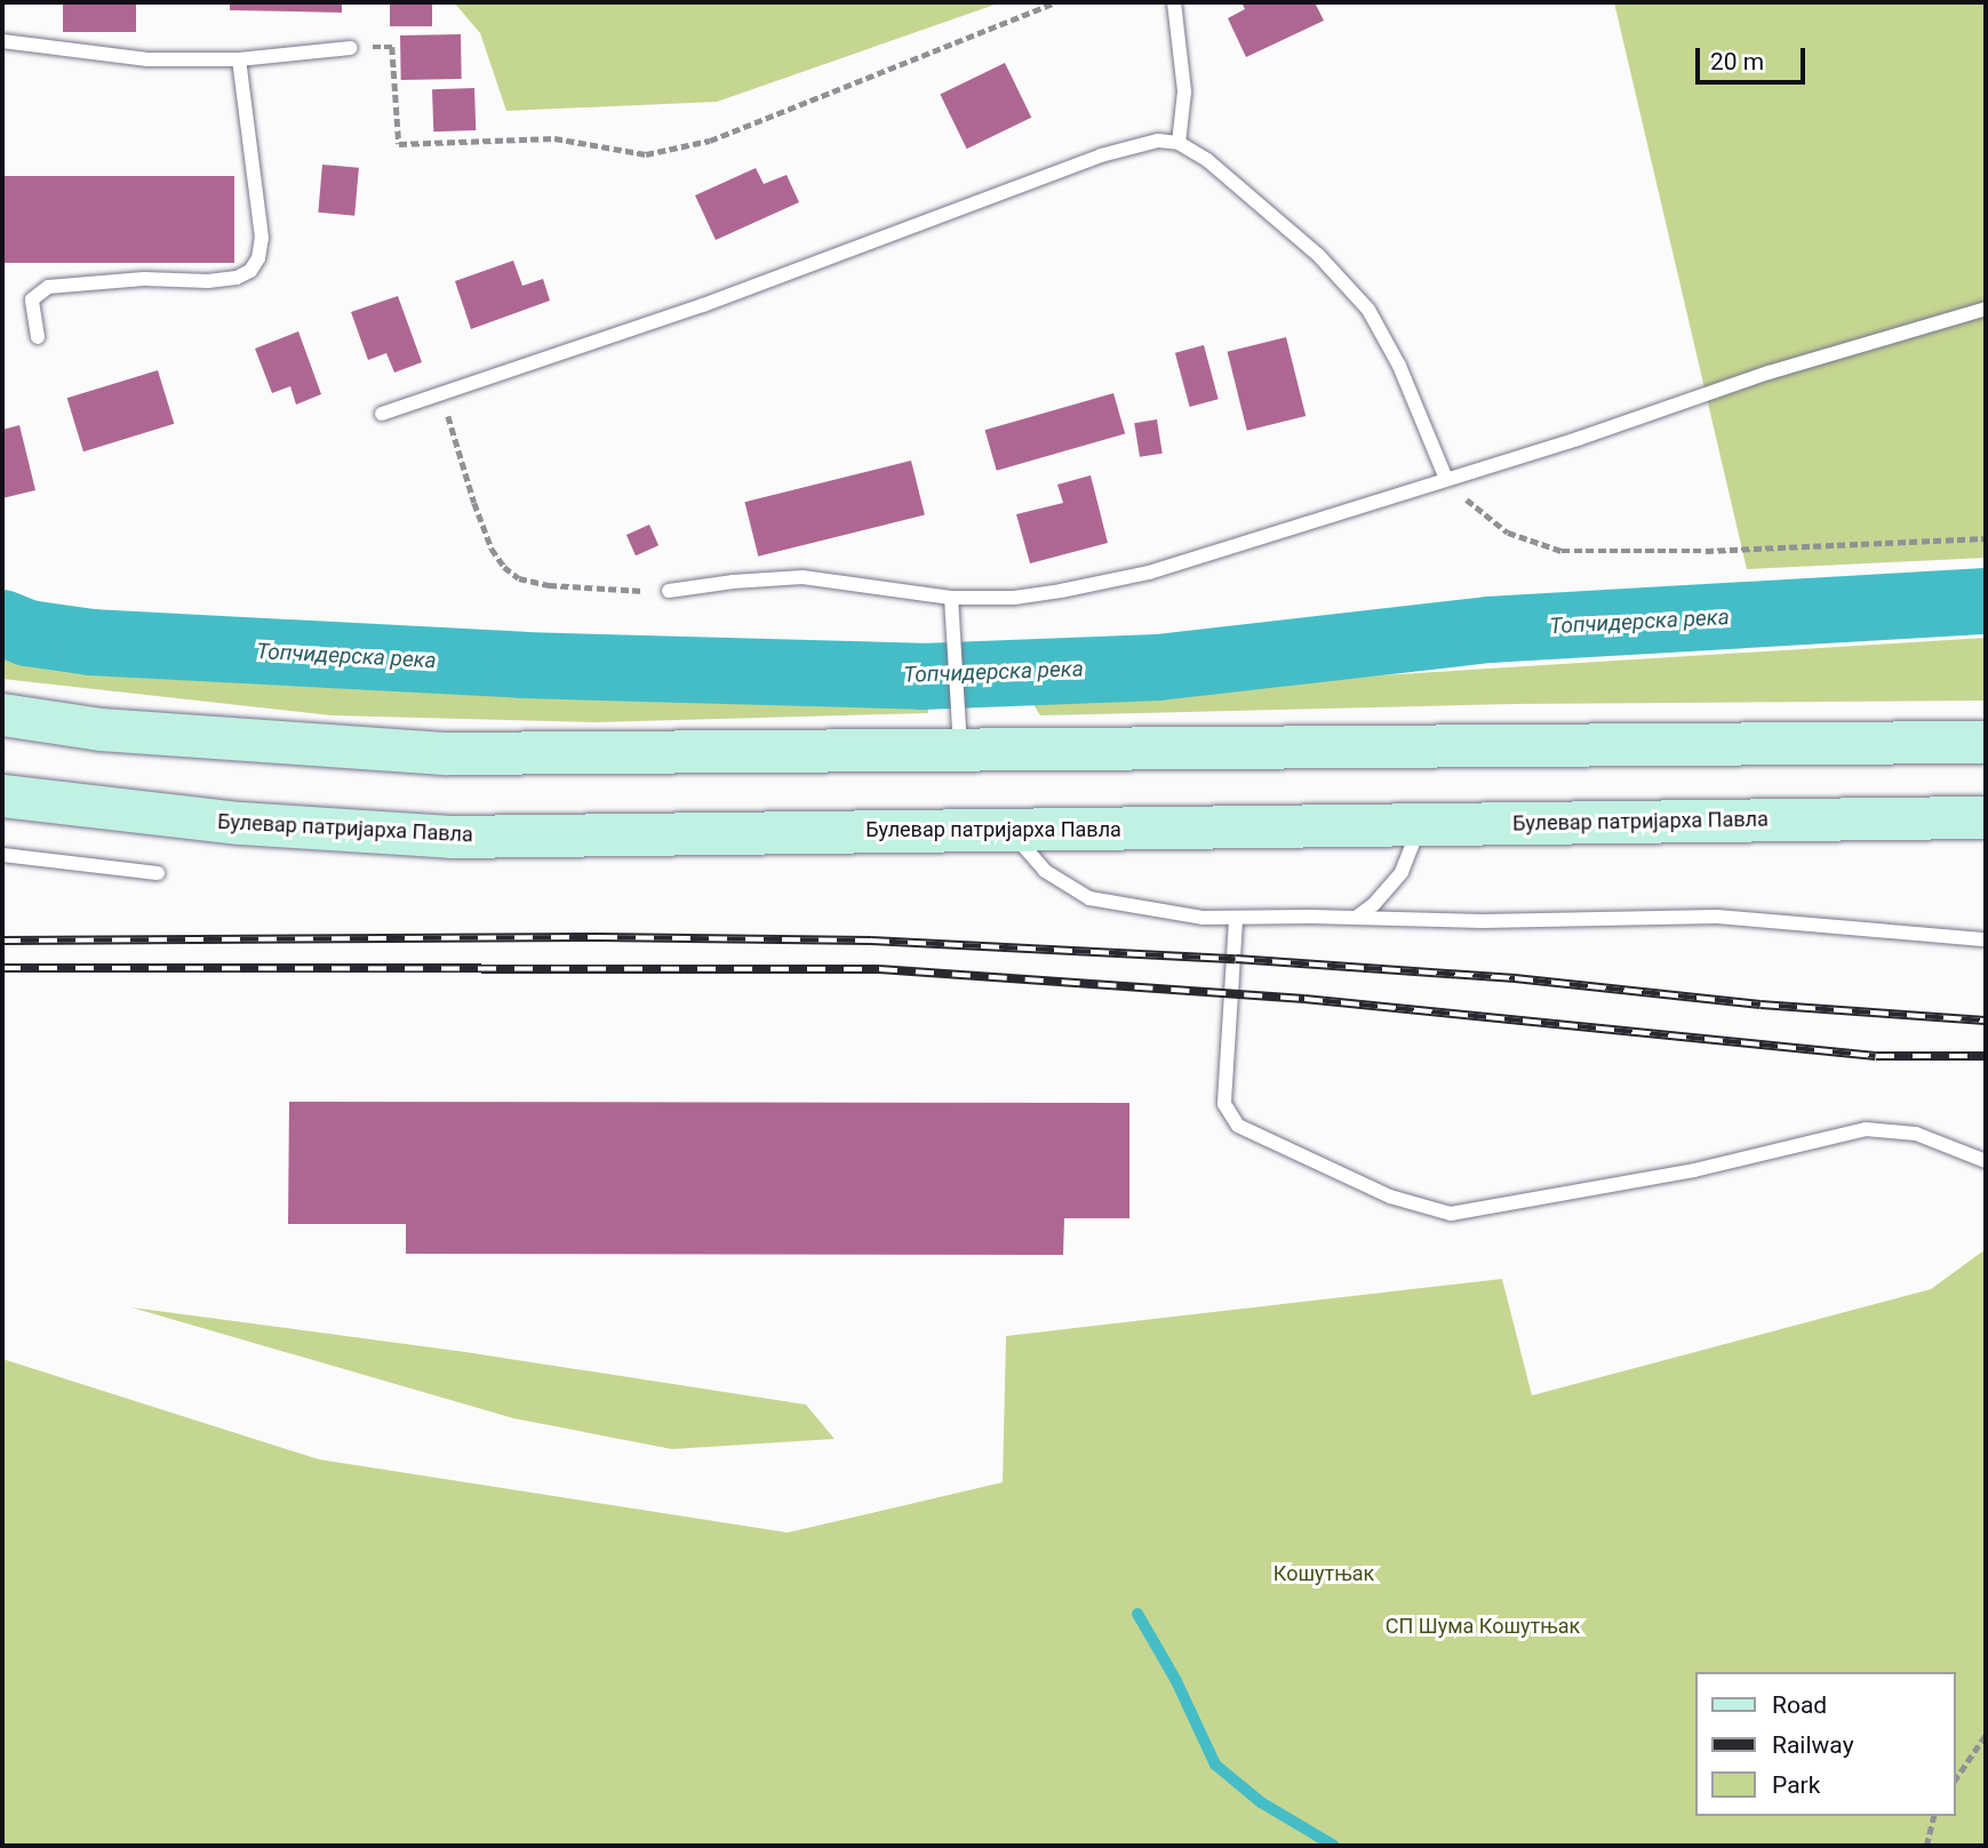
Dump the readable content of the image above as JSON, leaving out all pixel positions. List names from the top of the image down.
{
  "streets": {
    "main road": ["Булевар патријарха Павла"]
  },
  "water": ["Топчидерска река"],
  "parks": ["Кошутњак", "СП Шума Кошутњак"],
  "legend": ["Road", "Railway", "Park"],
  "scale_bar": "20 m"
}
